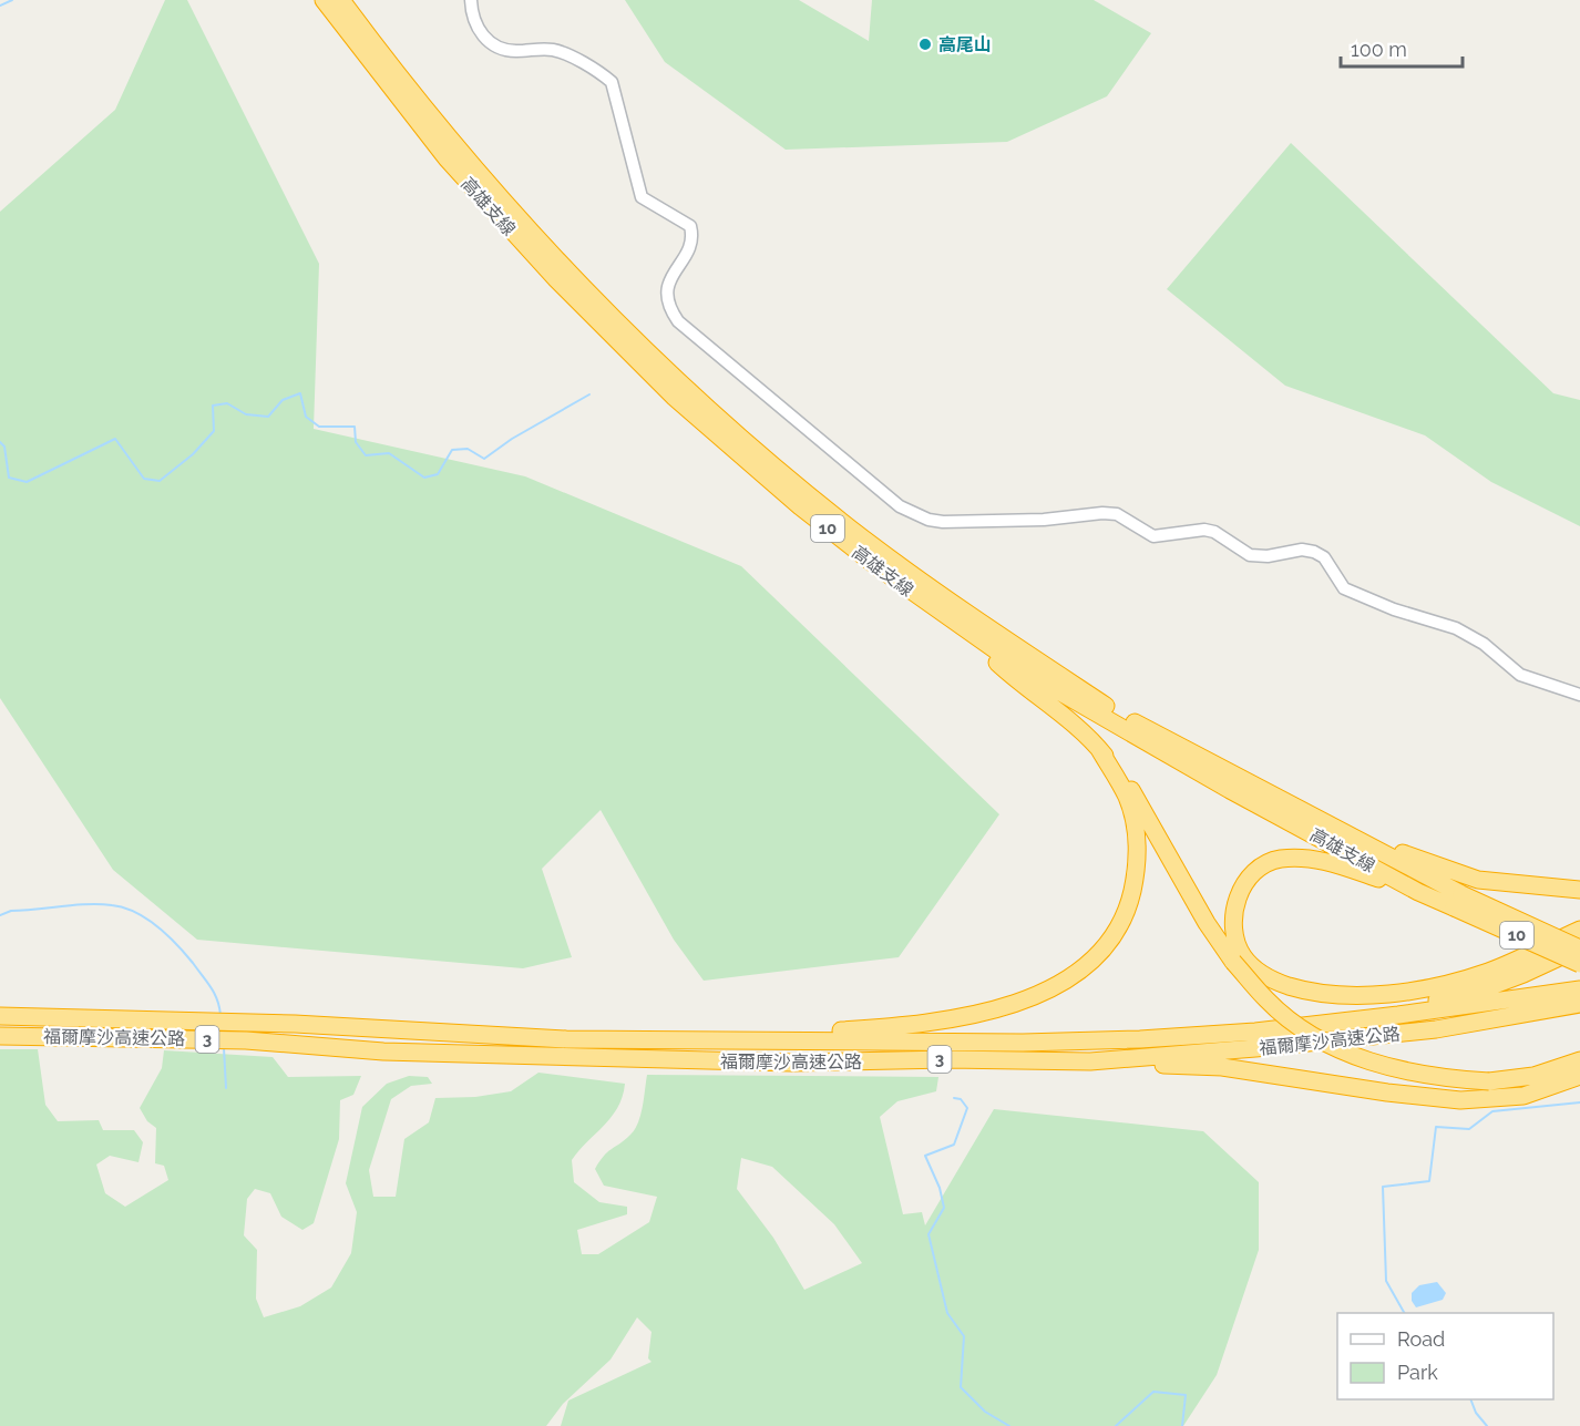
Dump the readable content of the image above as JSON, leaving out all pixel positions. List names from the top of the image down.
{
  "streets": {
    "highway": [
      "高雄支線",
      "10",
      "福爾摩沙高速公路",
      "3"
    ]
  },
  "places": ["高尾山"],
  "legend": ["Road", "Park"],
  "scale_bar": "100 m"
}
